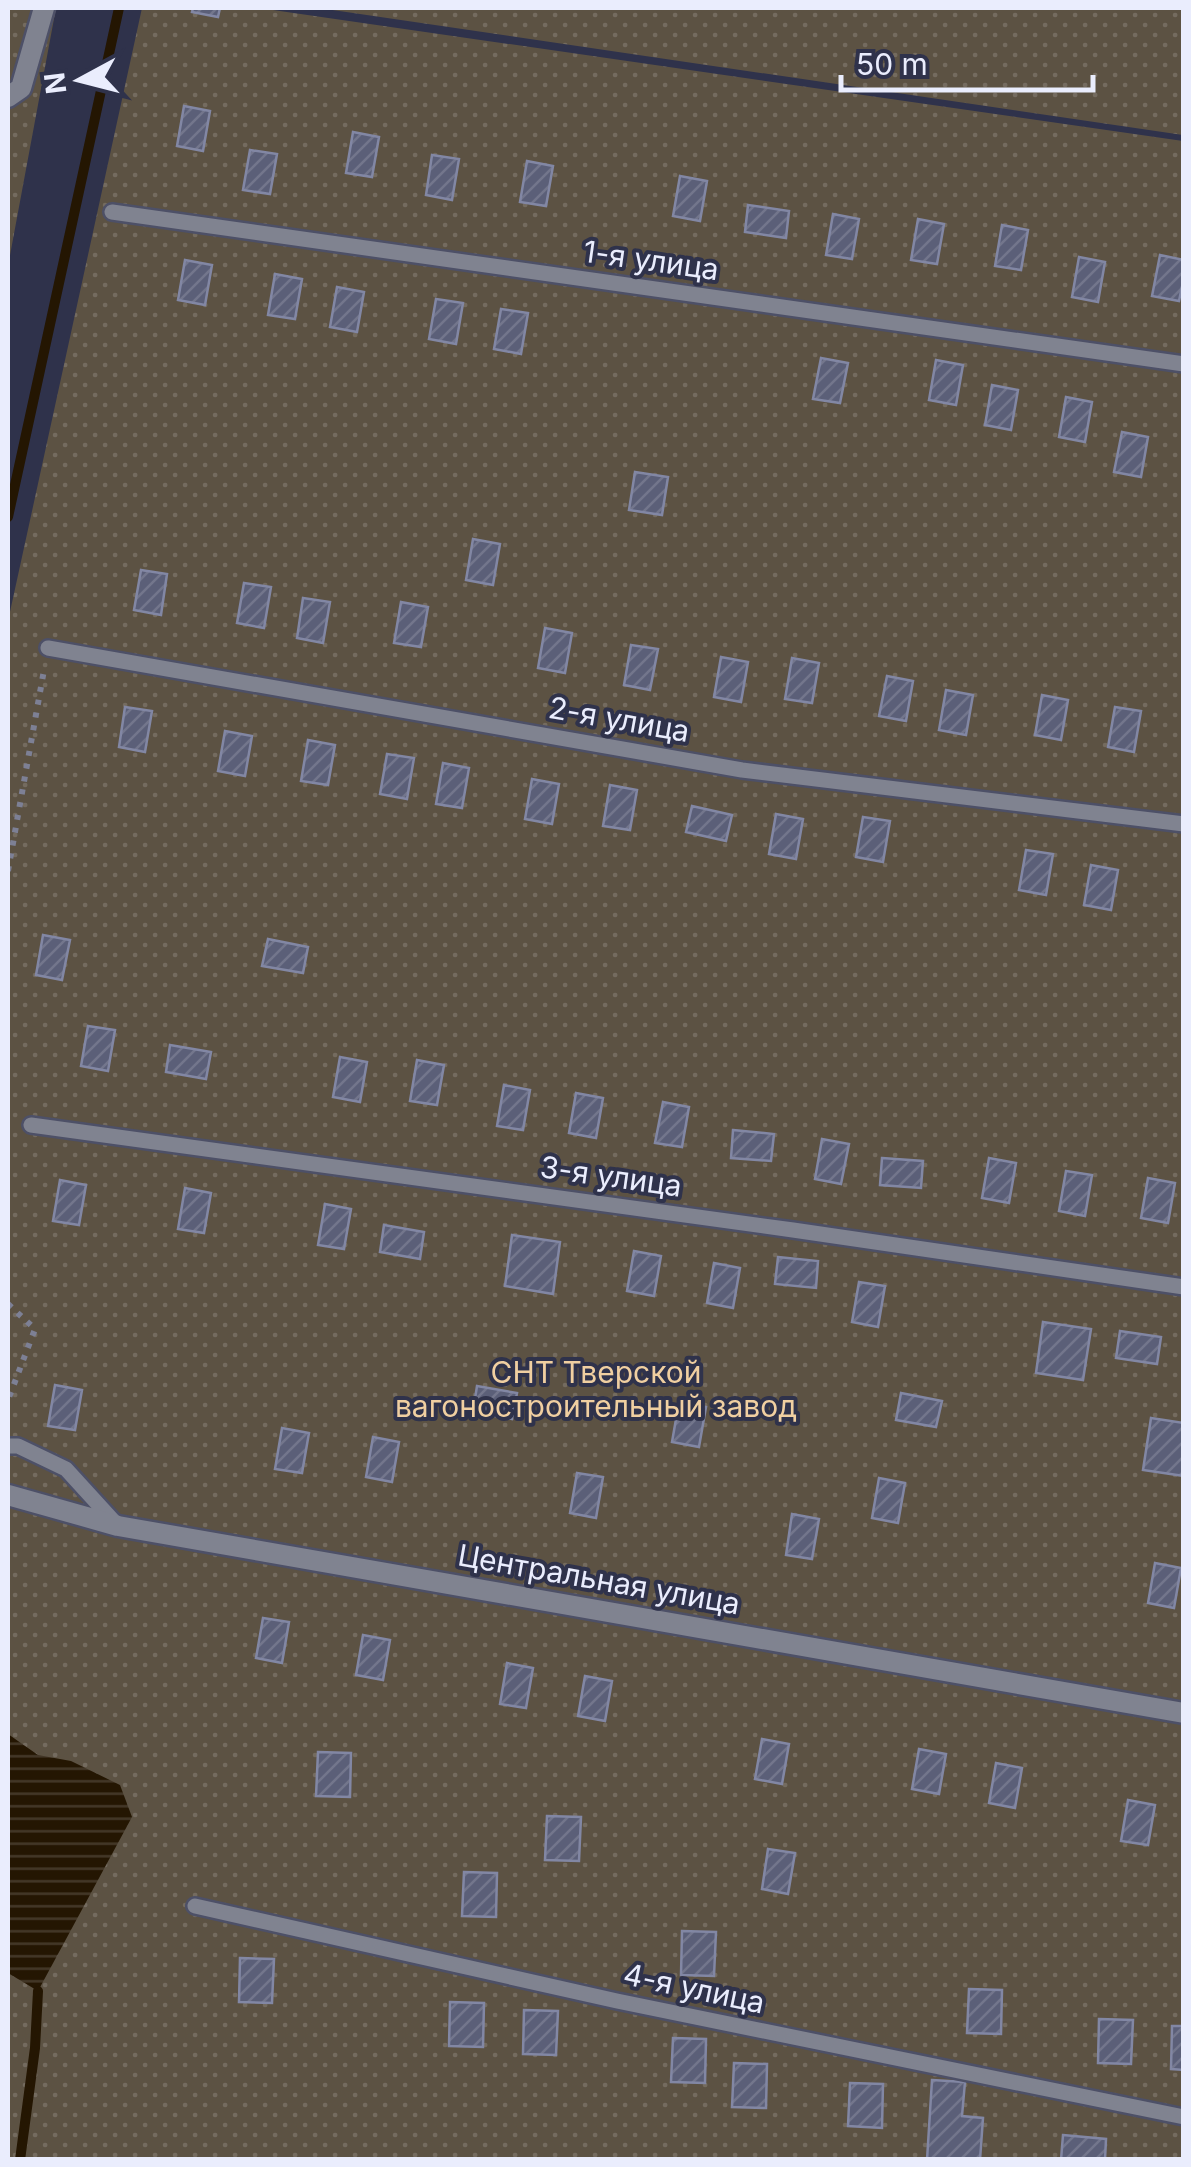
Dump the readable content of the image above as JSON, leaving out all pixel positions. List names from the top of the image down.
{
  "streets": {
    "street": ["Центральная улица"],
    "lane": [
      "1-я улица",
      "2-я улица",
      "3-я улица",
      "4-я улица"
    ]
  },
  "parks": ["СНТ Тверской вагоностроительный завод"],
  "scale_bar": "50 m",
  "north": "left"
}
